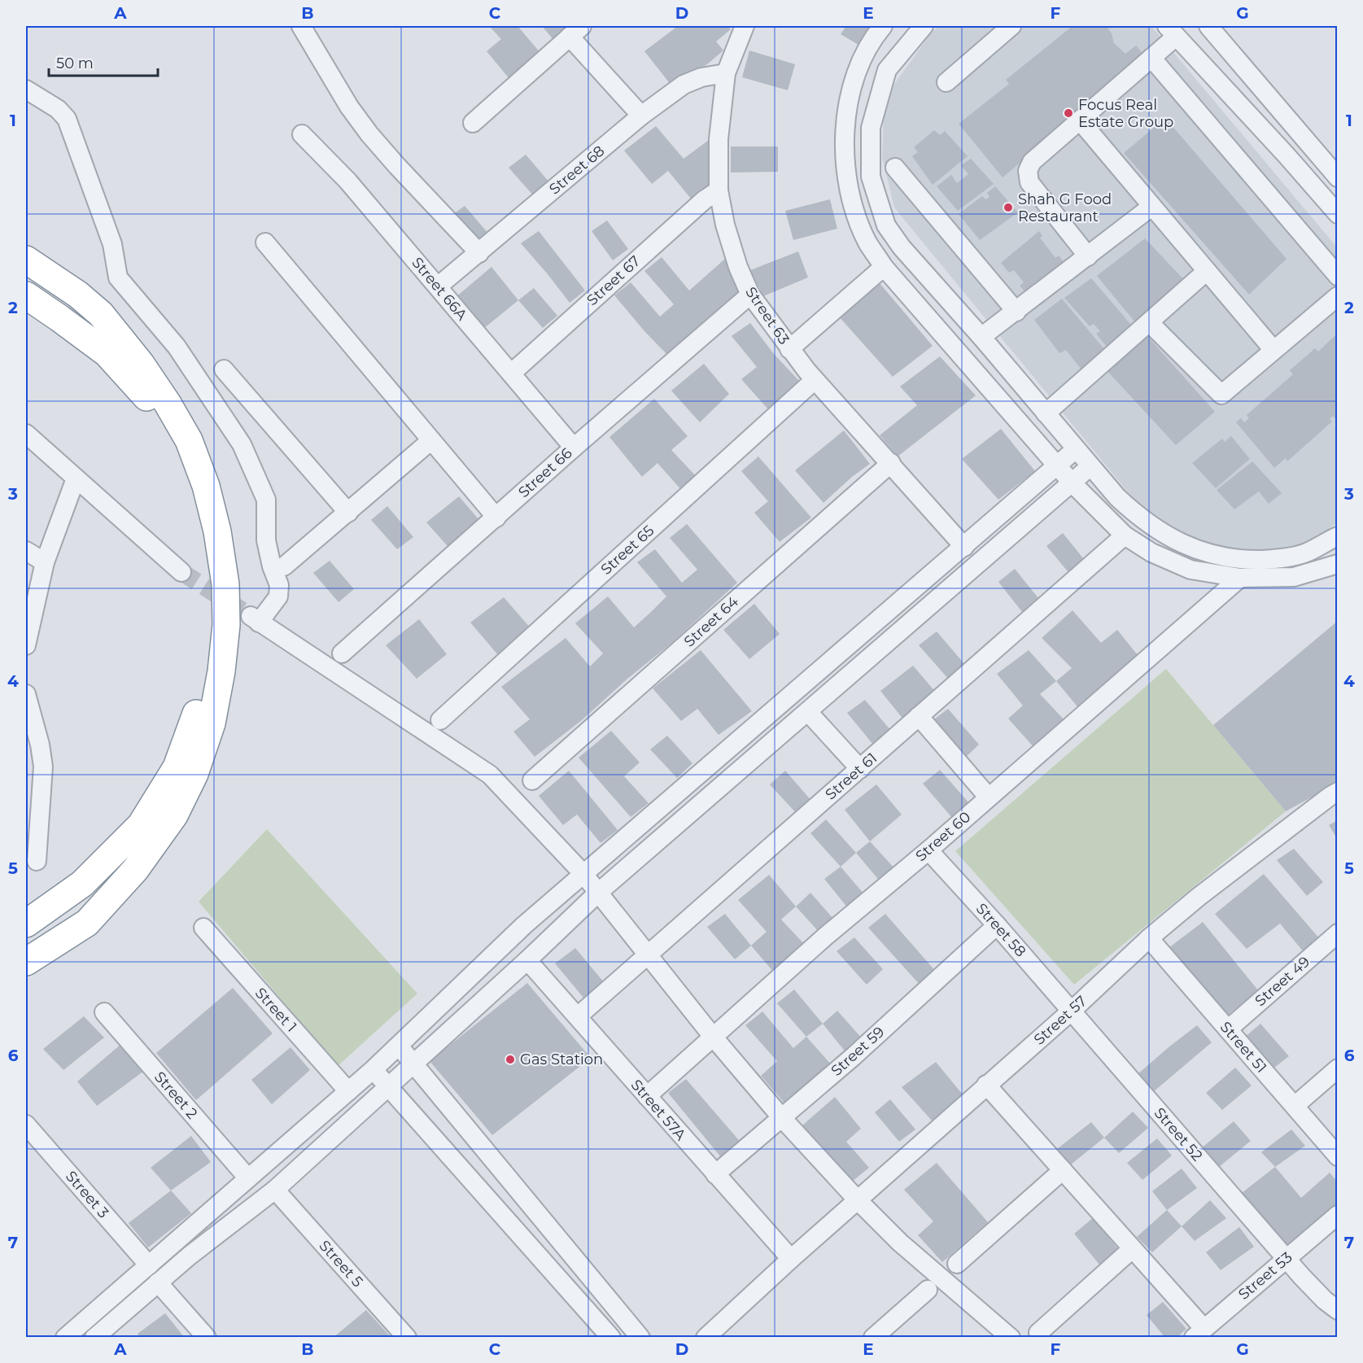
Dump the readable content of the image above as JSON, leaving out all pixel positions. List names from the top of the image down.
{
  "streets": {
    "street": [
      "Street 68",
      "Street 67",
      "Street 66A",
      "Street 63",
      "Street 66",
      "Street 65",
      "Street 64",
      "Street 61",
      "Street 60",
      "Street 58",
      "Street 49",
      "Street 1",
      "Street 57",
      "Street 51",
      "Street 59",
      "Street 2",
      "Street 57A",
      "Street 52",
      "Street 3",
      "Street 5",
      "Street 53"
    ]
  },
  "crossings": [
    ["Street 68", "Street 66A"],
    ["Street 68", "Street 63"],
    ["Street 67", "Street 66A"],
    ["Street 67", "Street 63"],
    ["Street 66A", "Street 66"],
    ["Street 63", "Street 66"],
    ["Street 63", "Street 65"],
    ["Street 63", "Street 64"],
    ["Street 61", "Street 57A"],
    ["Street 60", "Street 58"],
    ["Street 60", "Street 57A"],
    ["Street 58", "Street 57"],
    ["Street 58", "Street 59"],
    ["Street 58", "Street 52"],
    ["Street 49", "Street 51"],
    ["Street 57", "Street 51"],
    ["Street 57", "Street 57A"],
    ["Street 57", "Street 52"],
    ["Street 59", "Street 57A"],
    ["Street 52", "Street 53"]
  ],
  "places": ["Focus Real Estate Group", "Shah G Food Restaurant", "Gas Station"],
  "scale_bar": "50 m",
  "grid": {
    "columns": [
      "A",
      "B",
      "C",
      "D",
      "E",
      "F",
      "G"
    ],
    "rows": [
      "1",
      "2",
      "3",
      "4",
      "5",
      "6",
      "7"
    ]
  }
}
